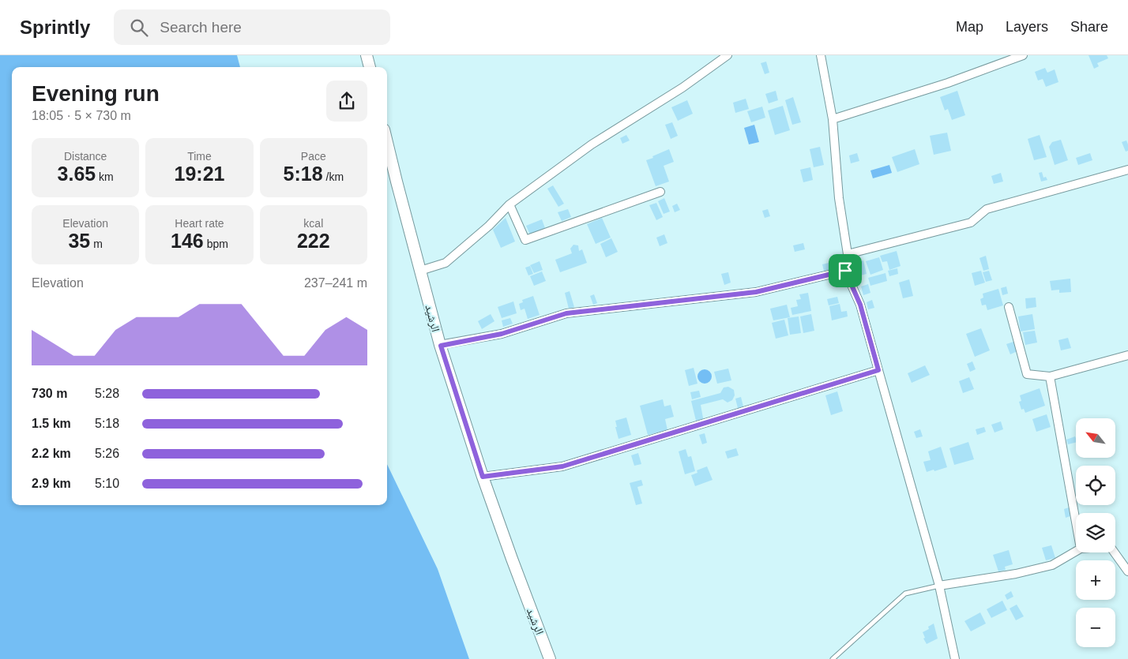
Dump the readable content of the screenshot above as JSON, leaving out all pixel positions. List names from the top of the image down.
{
  "streets": {
    "main road": ["الرشيد"]
  },
  "north": "top left",
  "page": {
    "header": "Sprintly",
    "search": "Search here",
    "nav": ["Map", "Layers", "Share"],
    "heading": ["Evening run", "18:05 · 5 × 730 m"],
    "stats": [
      ["Distance", "3.65 km"],
      ["Time", "19:21"],
      ["Pace", "5:18 /km"],
      ["Elevation", "35 m"],
      ["Heart rate", "146 bpm"],
      ["kcal", "222"]
    ],
    "chart": ["Elevation", "237–241 m"],
    "list": [
      {
        "name": "730 m",
        "note": "5:28"
      },
      {
        "name": "1.5 km",
        "note": "5:18"
      },
      {
        "name": "2.2 km",
        "note": "5:26"
      },
      {
        "name": "2.9 km",
        "note": "5:10"
      }
    ],
    "map_buttons": ["+", "−"]
  }
}
